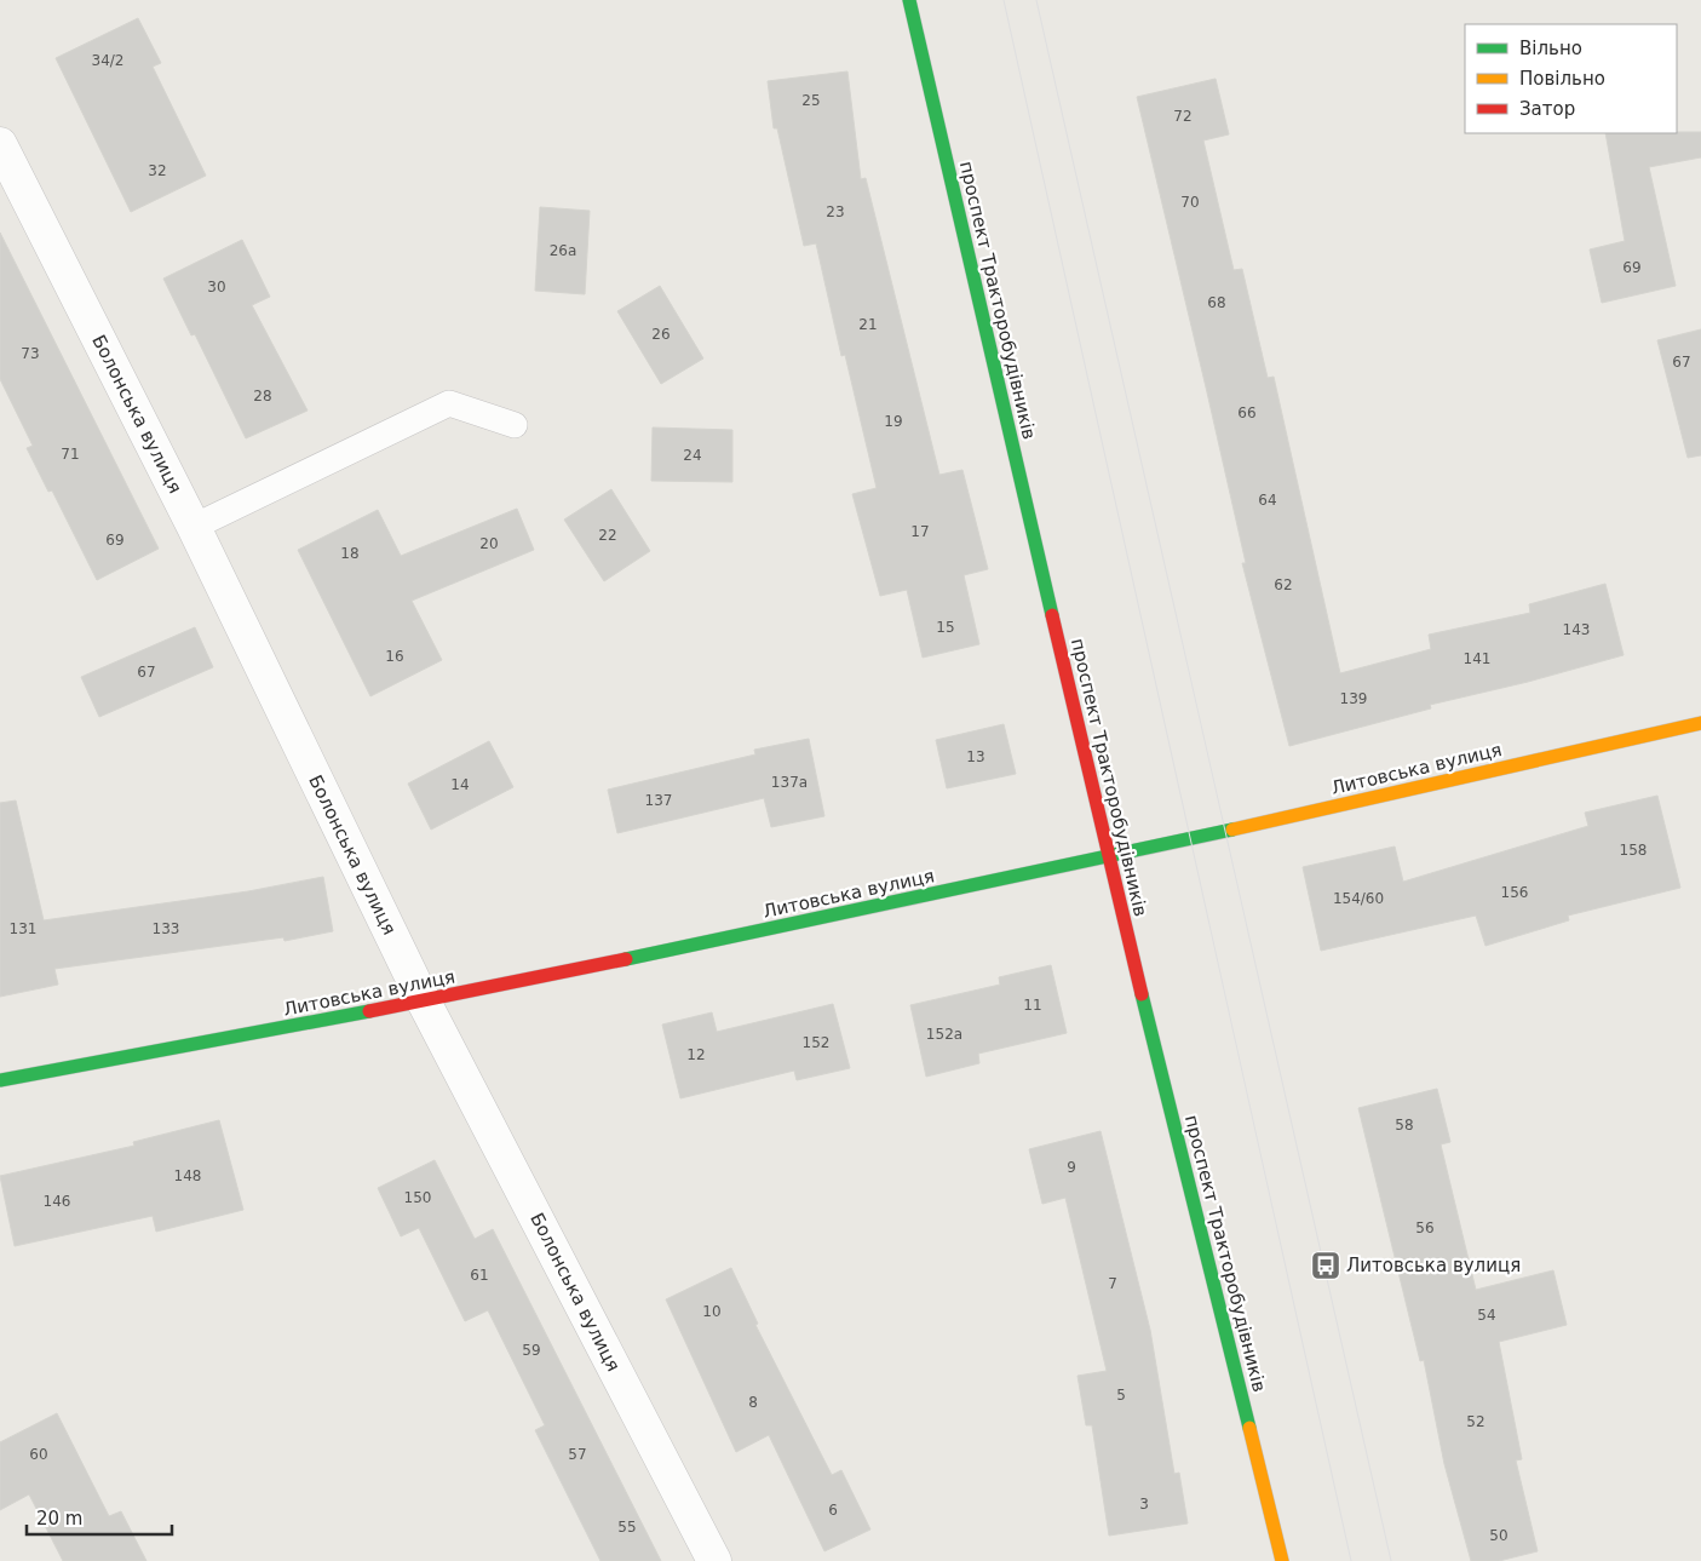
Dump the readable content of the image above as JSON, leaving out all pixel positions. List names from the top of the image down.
{
  "streets": {
    "street": ["проспект Тракторобудівників", "Болонська вулиця", "Литовська вулиця"]
  },
  "crossings": [
    ["проспект Тракторобудівників", "Литовська вулиця"],
    ["Болонська вулиця", "Литовська вулиця"]
  ],
  "places": {
    "bus stop": ["Литовська вулиця"]
  },
  "house_numbers": [
    "34/2",
    "25",
    "72",
    "32",
    "70",
    "23",
    "26а",
    "69",
    "30",
    "68",
    "21",
    "26",
    "73",
    "67",
    "28",
    "66",
    "19",
    "71",
    "24",
    "64",
    "17",
    "22",
    "69",
    "20",
    "18",
    "62",
    "15",
    "143",
    "16",
    "141",
    "67",
    "139",
    "13",
    "137а",
    "14",
    "137",
    "158",
    "156",
    "154/60",
    "131",
    "133",
    "11",
    "152а",
    "152",
    "12",
    "58",
    "9",
    "148",
    "150",
    "146",
    "56",
    "61",
    "7",
    "10",
    "54",
    "59",
    "5",
    "8",
    "52",
    "60",
    "57",
    "3",
    "6",
    "55",
    "50"
  ],
  "legend": ["Вільно", "Повільно", "Затор"],
  "scale_bar": "20 m"
}
